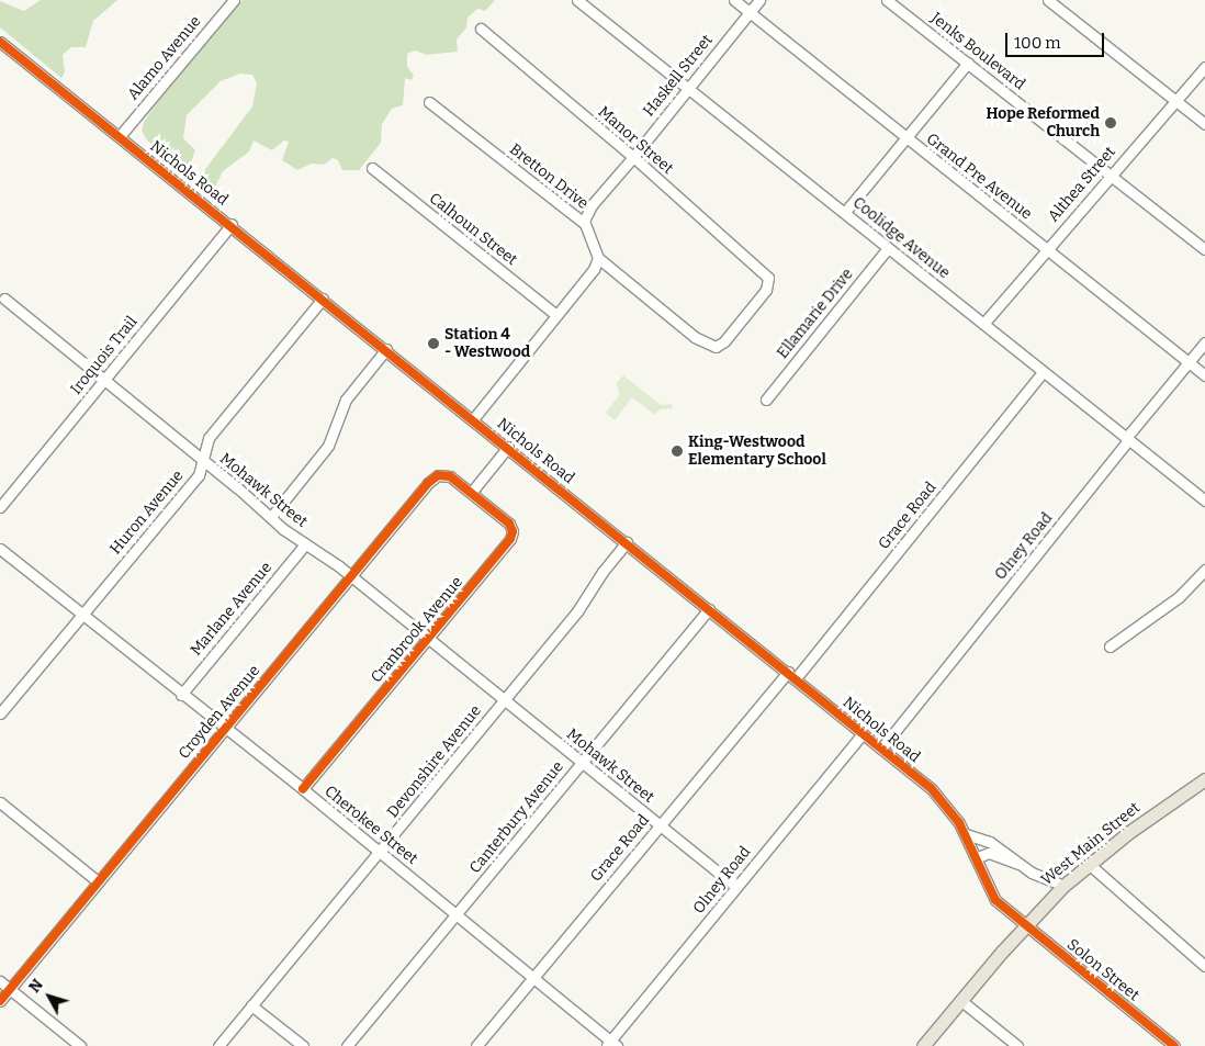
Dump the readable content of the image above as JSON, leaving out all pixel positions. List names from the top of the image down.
{
  "streets": {
    "main road": ["West Main Street"],
    "street": [
      "Jenks Boulevard",
      "Alamo Avenue",
      "Haskell Street",
      "Manor Street",
      "Nichols Road",
      "Bretton Drive",
      "Grand Pre Avenue",
      "Althea Street",
      "Calhoun Street",
      "Coolidge Avenue",
      "Ellamarie Drive",
      "Iroquois Trail",
      "Mohawk Street",
      "Huron Avenue",
      "Grace Road",
      "Olney Road",
      "Marlane Avenue",
      "Cranbrook Avenue",
      "Croyden Avenue",
      "Devonshire Avenue",
      "Canterbury Avenue",
      "Cherokee Street",
      "Solon Street"
    ]
  },
  "crossings": [
    ["Jenks Boulevard", "Althea Street"],
    ["Alamo Avenue", "Nichols Road"],
    ["Haskell Street", "Manor Street"],
    ["Haskell Street", "Bretton Drive"],
    ["Haskell Street", "Grand Pre Avenue"],
    ["Haskell Street", "Coolidge Avenue"],
    ["Manor Street", "Bretton Drive"],
    ["Nichols Road", "Iroquois Trail"],
    ["Nichols Road", "Huron Avenue"],
    ["Nichols Road", "Grace Road"],
    ["Nichols Road", "Olney Road"],
    ["Nichols Road", "Devonshire Avenue"],
    ["Nichols Road", "Canterbury Avenue"],
    ["Nichols Road", "Solon Street"],
    ["Grand Pre Avenue", "Althea Street"],
    ["Grand Pre Avenue", "Olney Road"],
    ["Althea Street", "Coolidge Avenue"],
    ["Coolidge Avenue", "Ellamarie Drive"],
    ["Coolidge Avenue", "Grace Road"],
    ["Coolidge Avenue", "Olney Road"],
    ["Iroquois Trail", "Mohawk Street"],
    ["Mohawk Street", "Huron Avenue"],
    ["Mohawk Street", "Grace Road"],
    ["Mohawk Street", "Olney Road"],
    ["Mohawk Street", "Marlane Avenue"],
    ["Mohawk Street", "Cranbrook Avenue"],
    ["Mohawk Street", "Croyden Avenue"],
    ["Mohawk Street", "Devonshire Avenue"],
    ["Mohawk Street", "Canterbury Avenue"],
    ["Huron Avenue", "Cherokee Street"],
    ["Grace Road", "Cherokee Street"],
    ["Olney Road", "Cherokee Street"],
    ["Marlane Avenue", "Cherokee Street"],
    ["Cranbrook Avenue", "Croyden Avenue"],
    ["Cranbrook Avenue", "Cherokee Street"],
    ["Croyden Avenue", "Cherokee Street"],
    ["Devonshire Avenue", "Cherokee Street"],
    ["Canterbury Avenue", "Cherokee Street"],
    ["West Main Street", "Solon Street"]
  ],
  "places": ["Hope Reformed Church", "Station 4 - Westwood", "King-Westwood Elementary School"],
  "scale_bar": "100 m",
  "north": "top left"
}
